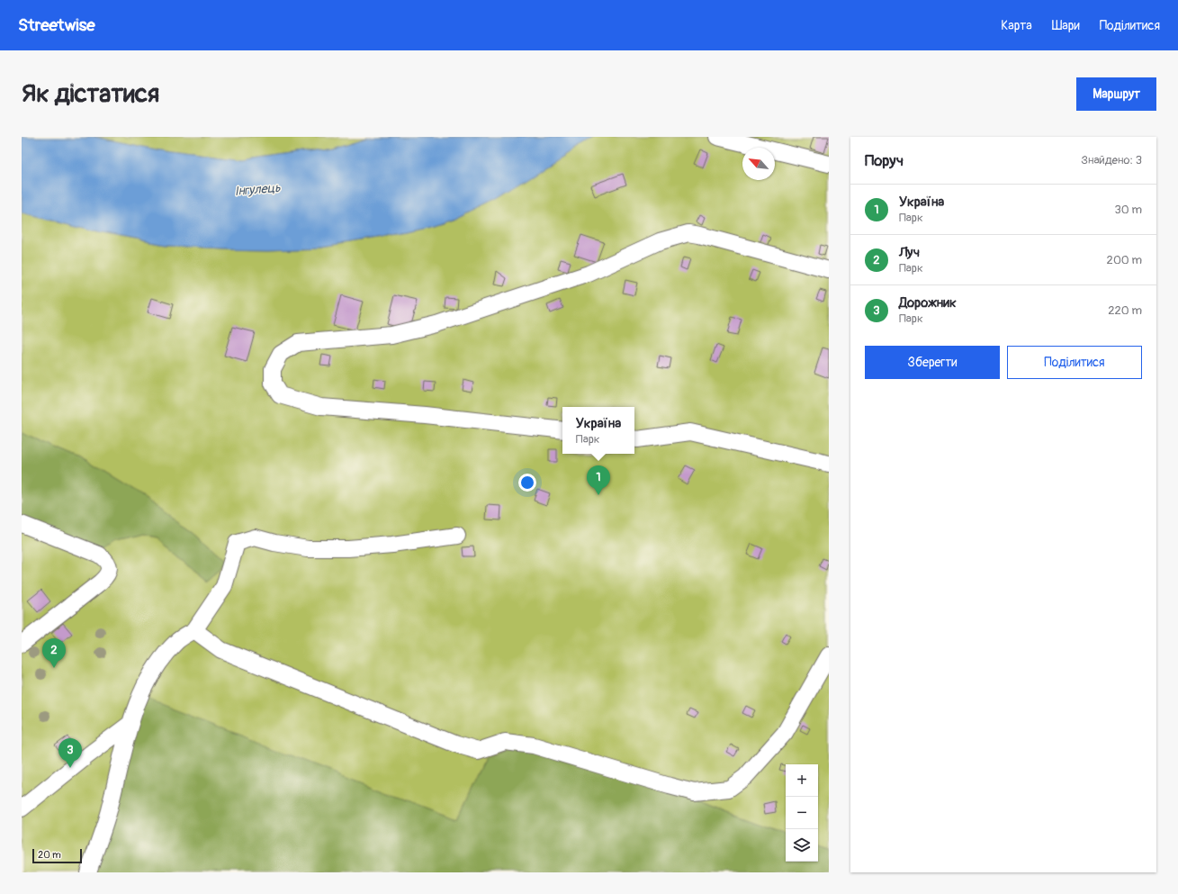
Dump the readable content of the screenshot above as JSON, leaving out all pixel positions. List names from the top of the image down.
{
  "water": ["Інгулець"],
  "scale_bar": "20 m",
  "north": "top left",
  "page": {
    "header": "Streetwise",
    "nav": ["Карта", "Шари", "Поділитися"],
    "buttons": [
      "Маршрут",
      ["Зберегти", "Поділитися"]
    ],
    "title": "Як дістатися",
    "heading": ["Поруч", "Знайдено: 3"],
    "list": [
      {
        "mark": "1",
        "name": "Україна",
        "note": "Парк",
        "value": "30 m"
      },
      {
        "mark": "2",
        "name": "Луч",
        "note": "Парк",
        "value": "200 m"
      },
      {
        "mark": "3",
        "name": "Дорожник",
        "note": "Парк",
        "value": "220 m"
      }
    ],
    "popup": ["Україна", "Парк"],
    "pins": ["1", "2", "3"],
    "map_buttons": ["+", "−"],
    "scale": "20 m"
  }
}
